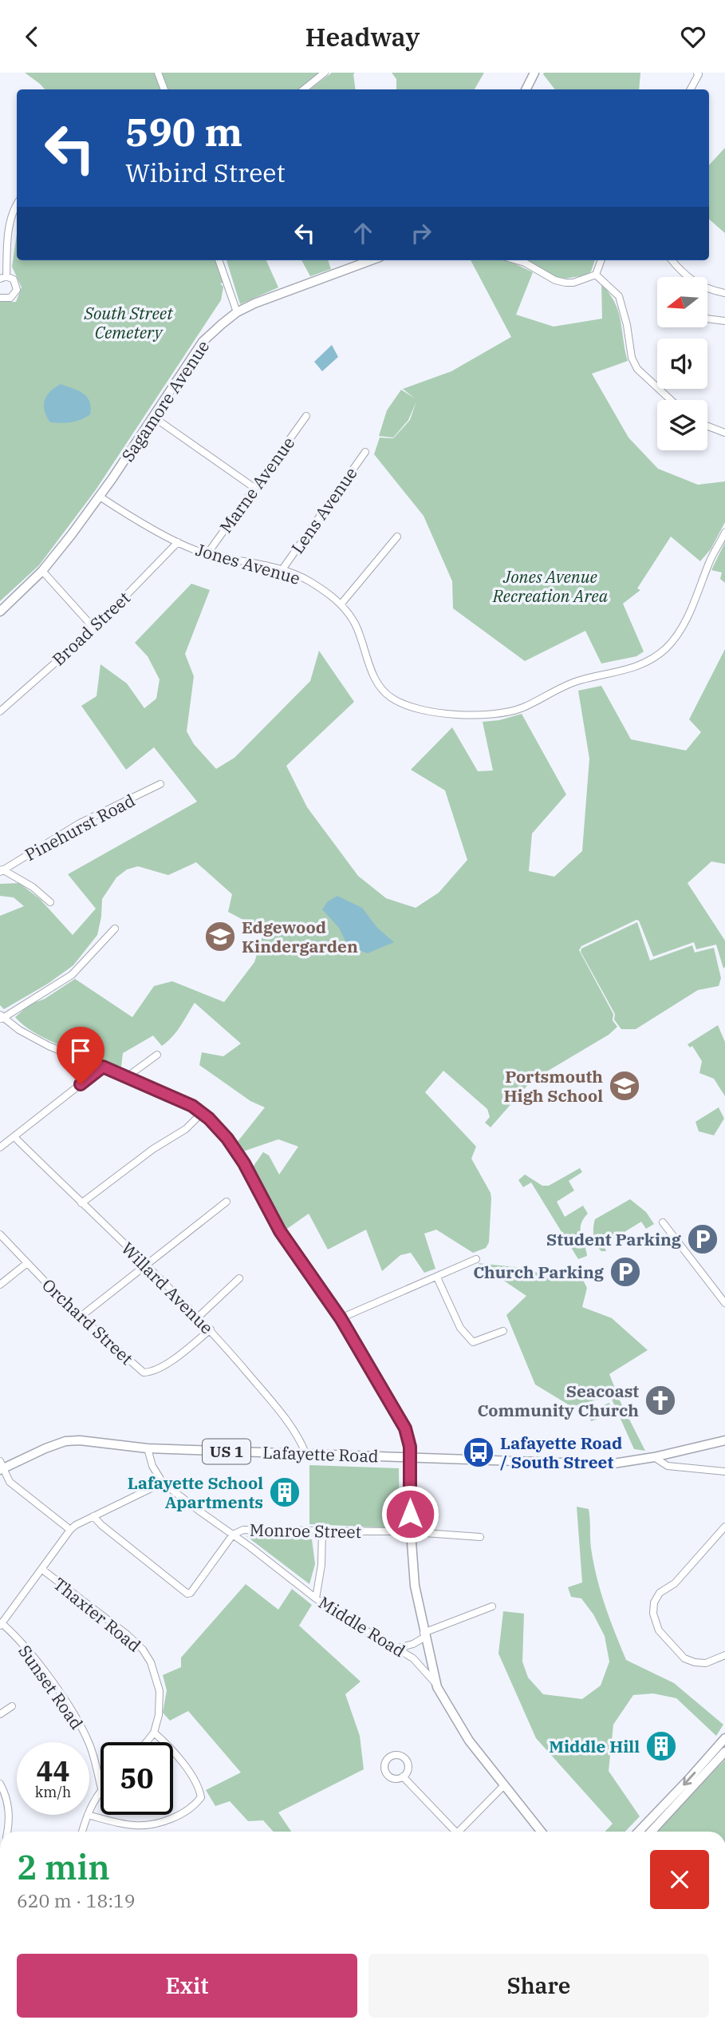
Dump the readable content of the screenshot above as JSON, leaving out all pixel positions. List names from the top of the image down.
{
  "streets": {
    "main road": [
      "Sagamore Avenue",
      "US 1",
      "Lafayette Road",
      "Middle Road"
    ],
    "street": [
      "Marne Avenue",
      "Lens Avenue",
      "Jones Avenue",
      "Broad Street",
      "Pinehurst Road",
      "Willard Avenue",
      "Orchard Street",
      "Monroe Street",
      "Thaxter Road",
      "Sunset Road"
    ]
  },
  "crossings": [
    ["Sagamore Avenue", "Jones Avenue"],
    ["Marne Avenue", "Jones Avenue"],
    ["Lens Avenue", "Jones Avenue"],
    ["Jones Avenue", "Broad Street"],
    ["Willard Avenue", "Orchard Street"],
    ["Willard Avenue", "Lafayette Road"],
    ["US 1", "Lafayette Road"],
    ["US 1", "Middle Road"],
    ["Lafayette Road", "Middle Road"],
    ["Monroe Street", "Middle Road"]
  ],
  "parks": ["South Street Cemetery", "Jones Avenue Recreation Area"],
  "places": {
    "school or university": ["Edgewood Kindergarden", "Portsmouth High School"],
    "parking": ["Student Parking", "Church Parking"],
    "church": ["Seacoast Community Church"],
    "bus stop": ["Lafayette Road / South Street"],
    "building": ["Lafayette School Apartments", "Middle Hill"]
  },
  "north": "left",
  "page": {
    "header": "Headway",
    "turn": ["590 m", "Wibird Street"],
    "speed": "44 km/h",
    "limit": "50",
    "heading": ["2 min", "620 m · 18:19"],
    "buttons": ["Exit", "Share"]
  }
}
